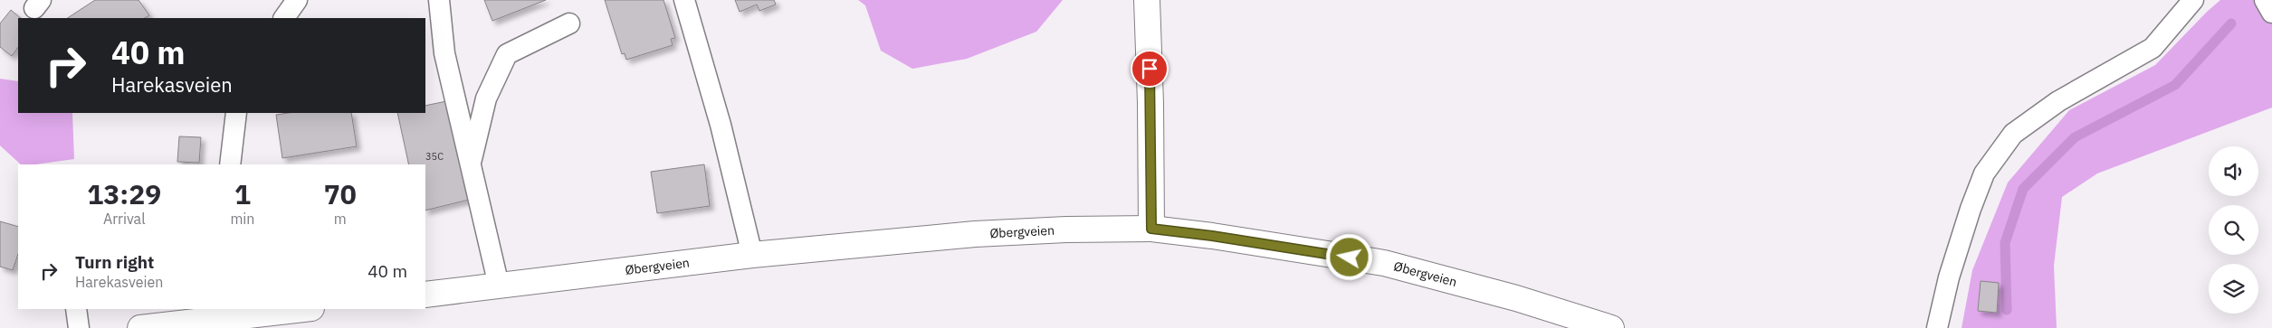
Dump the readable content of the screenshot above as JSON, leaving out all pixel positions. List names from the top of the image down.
{
  "streets": {
    "main road": ["Øbergveien"]
  },
  "house_numbers": ["35C"],
  "page": {
    "turn": ["40 m", "Harekasveien"],
    "eta": [
      "13:29",
      "Arrival",
      "1",
      "min",
      "70",
      "m"
    ],
    "list": [
      {
        "name": "Turn right",
        "note": "Harekasveien",
        "value": "40 m"
      }
    ]
  }
}
